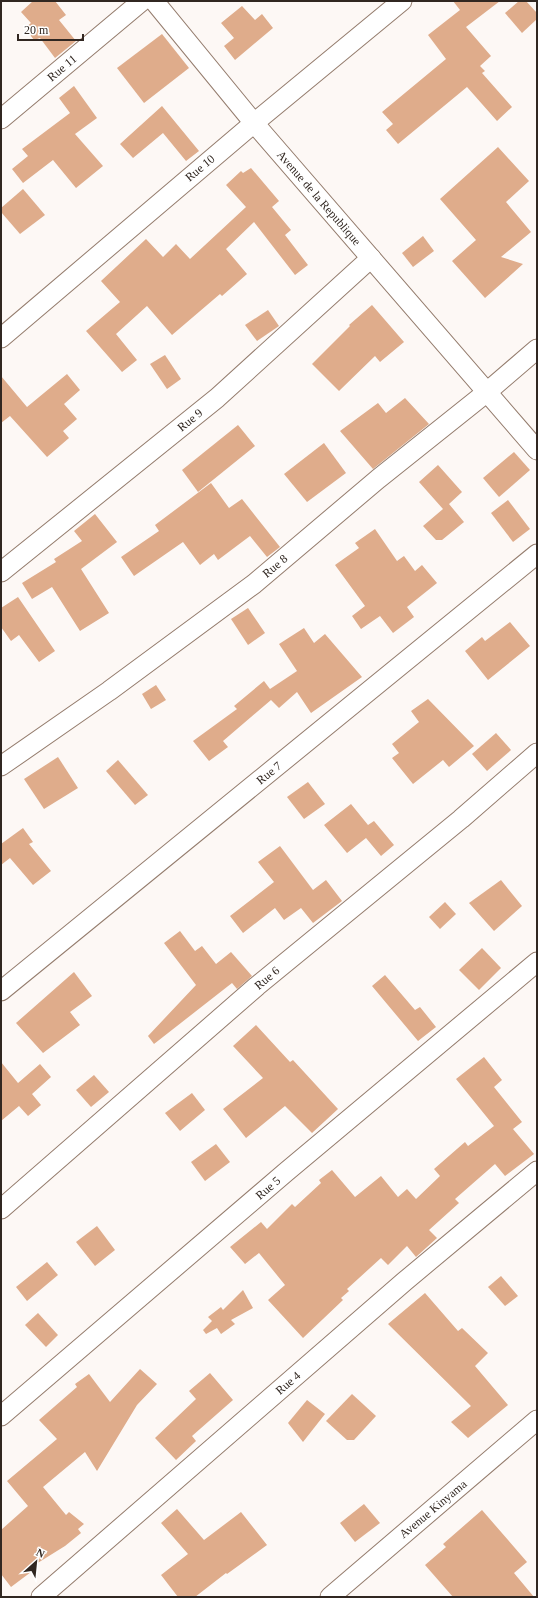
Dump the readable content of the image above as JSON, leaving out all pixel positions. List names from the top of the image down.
{
  "streets": {
    "street": [
      "Rue 11",
      "Rue 10",
      "Avenue de la Republique",
      "Rue 9",
      "Rue 8",
      "Rue 7",
      "Rue 6",
      "Rue 5",
      "Rue 4",
      "Avenue Kinyama"
    ]
  },
  "crossings": [
    ["Rue 10", "Avenue de la Republique"],
    ["Avenue de la Republique", "Rue 9"],
    ["Avenue de la Republique", "Rue 8"]
  ],
  "scale_bar": "20 m",
  "north": "top right"
}
